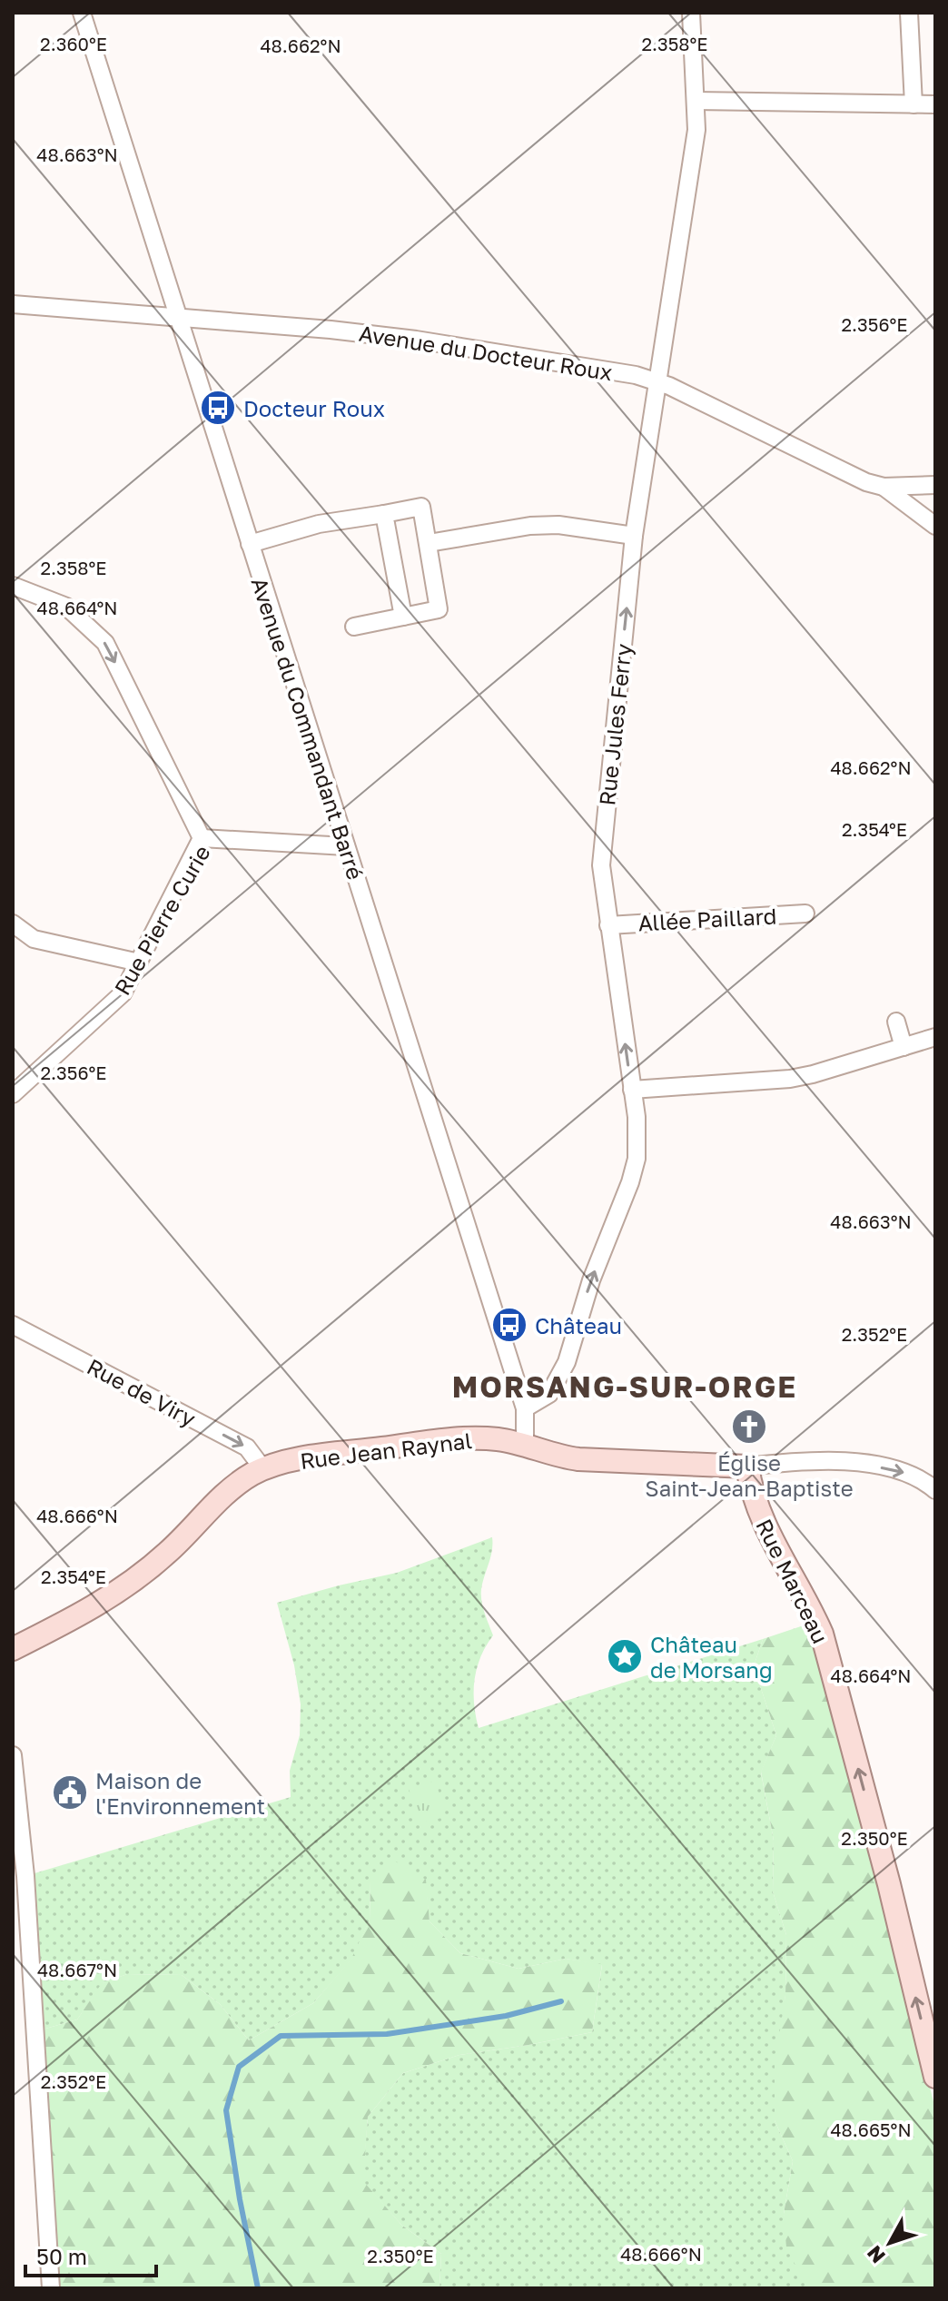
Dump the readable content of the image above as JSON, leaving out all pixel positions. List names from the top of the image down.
{
  "streets": {
    "main road": ["Rue Jean Raynal", "Rue Marceau"],
    "street": [
      "Avenue du Docteur Roux",
      "Rue Jules Ferry",
      "Avenue du Commandant Barré",
      "Allée Paillard",
      "Rue Pierre Curie",
      "Rue de Viry"
    ]
  },
  "crossings": [
    ["Avenue du Docteur Roux", "Rue Jules Ferry"],
    ["Avenue du Docteur Roux", "Avenue du Commandant Barré"],
    ["Rue Jules Ferry", "Avenue du Commandant Barré"],
    ["Rue Jules Ferry", "Allée Paillard"],
    ["Avenue du Commandant Barré", "Rue Pierre Curie"],
    ["Avenue du Commandant Barré", "Rue Jean Raynal"],
    ["Rue de Viry", "Rue Jean Raynal"],
    ["Rue Jean Raynal", "Rue Marceau"]
  ],
  "one_way": ["Rue Jules Ferry", "Rue de Viry", "Rue Marceau"],
  "districts": ["MORSANG-SUR-ORGE"],
  "places": {
    "bus stop": ["Docteur Roux", "Château"],
    "church": ["Église Saint-Jean-Baptiste"],
    "place": ["Château de Morsang"],
    "public building": ["Maison de l'Environnement"]
  },
  "scale_bar": "50 m",
  "north": "bottom left",
  "coordinates": [
    "2.360°E",
    "2.358°E",
    "48.662°N",
    "48.663°N",
    "2.356°E",
    "48.664°N",
    "2.354°E",
    "2.352°E",
    "48.666°N",
    "2.350°E",
    "48.667°N",
    "48.665°N"
  ]
}
